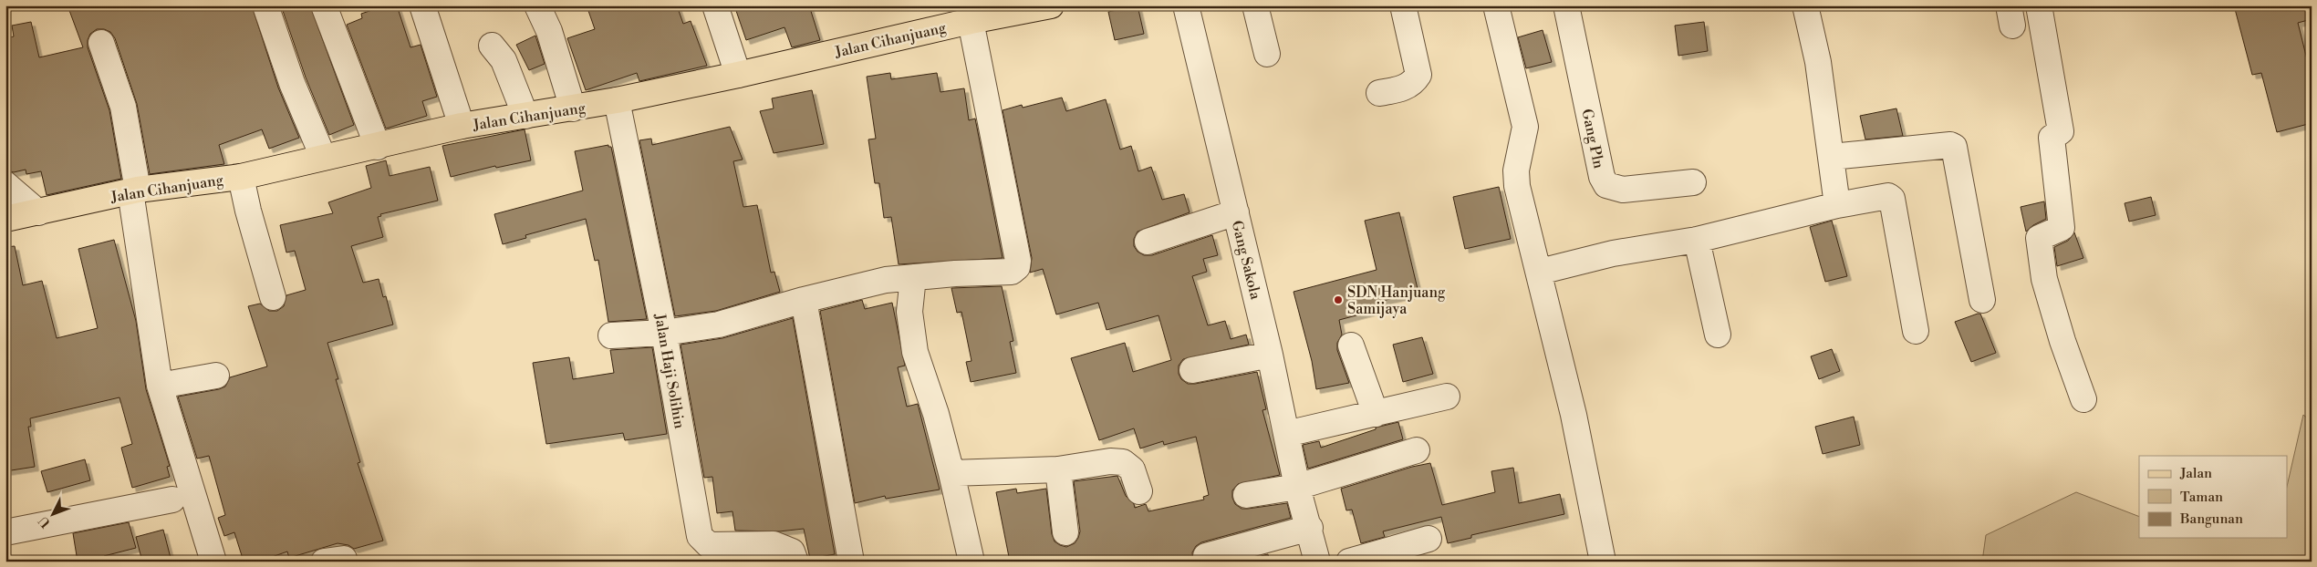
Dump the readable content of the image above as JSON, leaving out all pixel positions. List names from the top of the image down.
{
  "streets": {
    "main road": ["Jalan Cihanjuang"],
    "street": ["Gang Pln", "Gang Sakola", "Jalan Haji Solihin"]
  },
  "crossings": [
    ["Jalan Cihanjuang", "Jalan Haji Solihin"]
  ],
  "places": ["SDN Hanjuang Samijaya"],
  "legend": ["Jalan", "Taman", "Bangunan"],
  "north": "bottom left"
}
